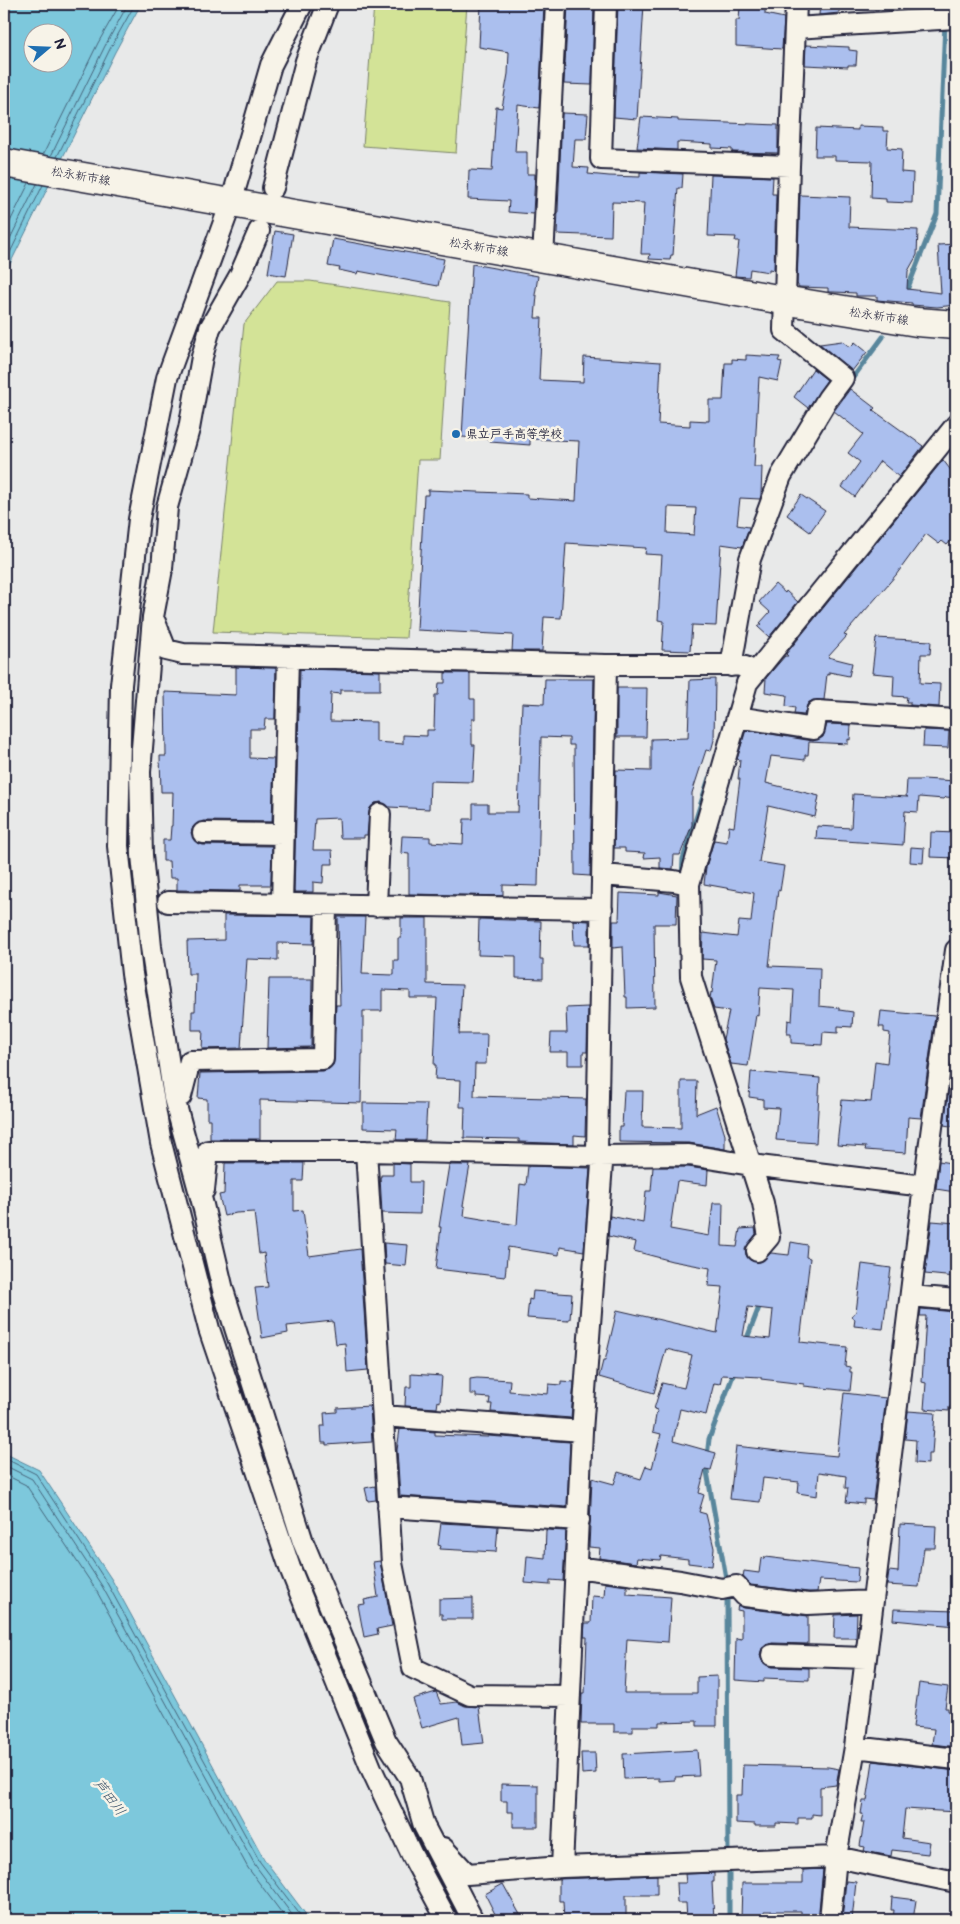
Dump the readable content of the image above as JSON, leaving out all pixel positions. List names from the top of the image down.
{
  "streets": {
    "main road": ["松永新市線"]
  },
  "water": ["芦田川"],
  "places": ["県立戸手高等学校"],
  "north": "right"
}
